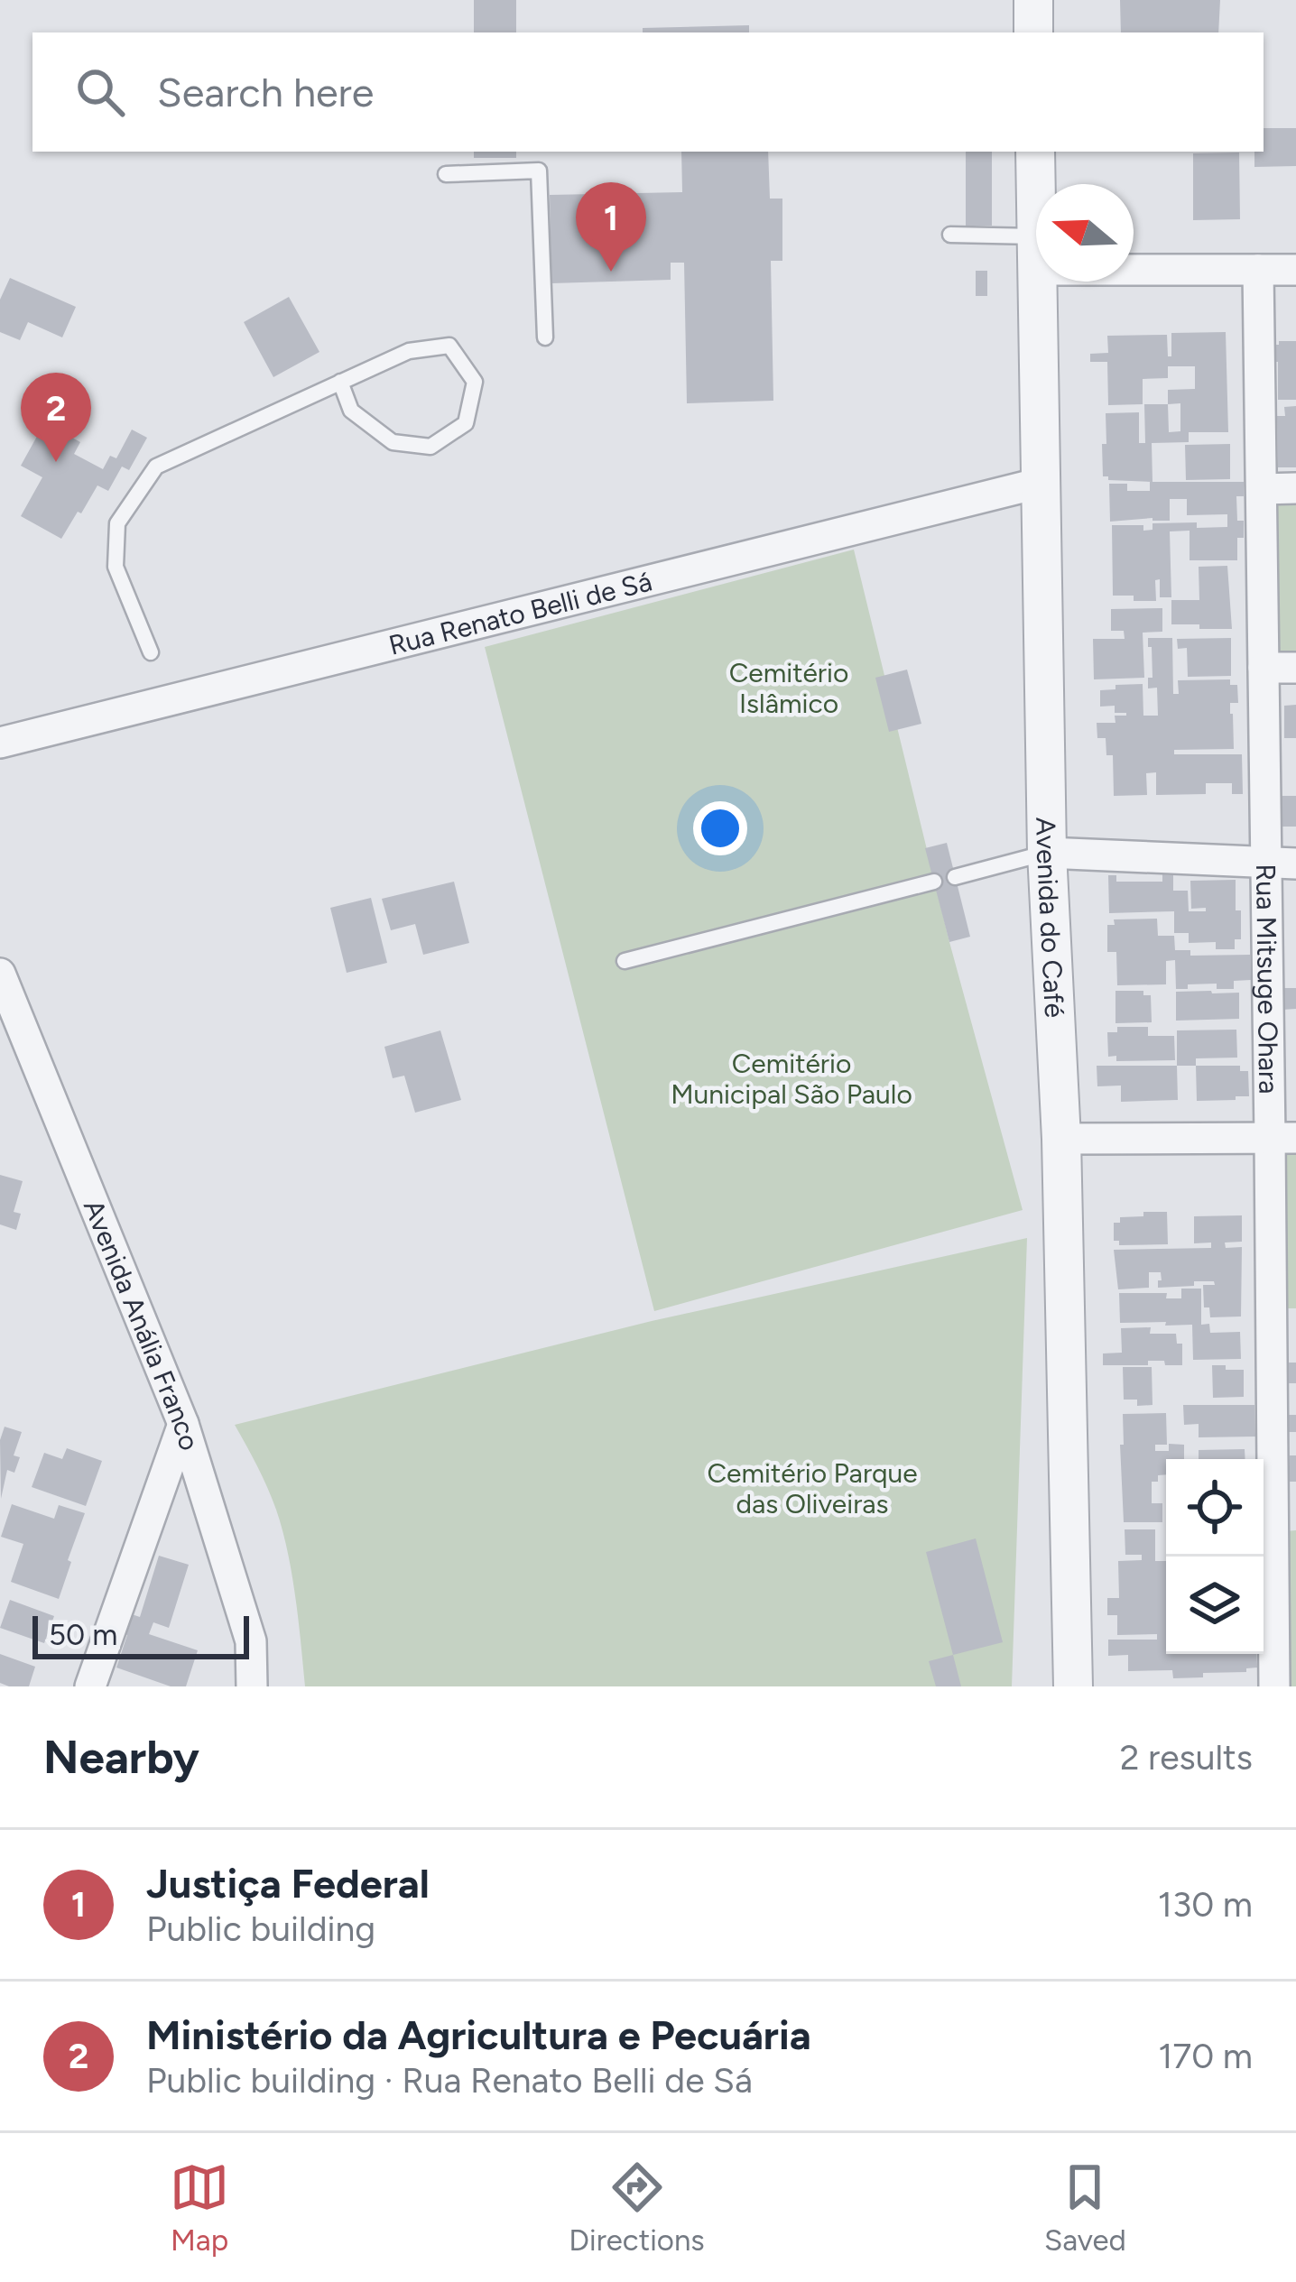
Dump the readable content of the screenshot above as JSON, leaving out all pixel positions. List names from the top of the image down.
{
  "streets": {
    "street": [
      "Rua Renato Belli de Sá",
      "Avenida do Café",
      "Rua Mitsuge Ohara",
      "Avenida Anália Franco"
    ]
  },
  "crossings": [
    ["Rua Renato Belli de Sá", "Avenida do Café"]
  ],
  "parks": ["Cemitério Islâmico", "Cemitério Municipal São Paulo", "Cemitério Parque das Oliveiras"],
  "scale_bar": "50 m",
  "north": "left",
  "page": {
    "search": "Search here",
    "pins": ["1", "2"],
    "scale": "50 m",
    "heading": ["Nearby", "2 results"],
    "list": [
      {
        "mark": "1",
        "name": "Justiça Federal",
        "note": "Public building",
        "value": "130 m"
      },
      {
        "mark": "2",
        "name": "Ministério da Agricultura e Pecuária",
        "note": "Public building · Rua Renato Belli de Sá",
        "value": "170 m"
      }
    ],
    "nav": ["Map", "Directions", "Saved"]
  }
}
